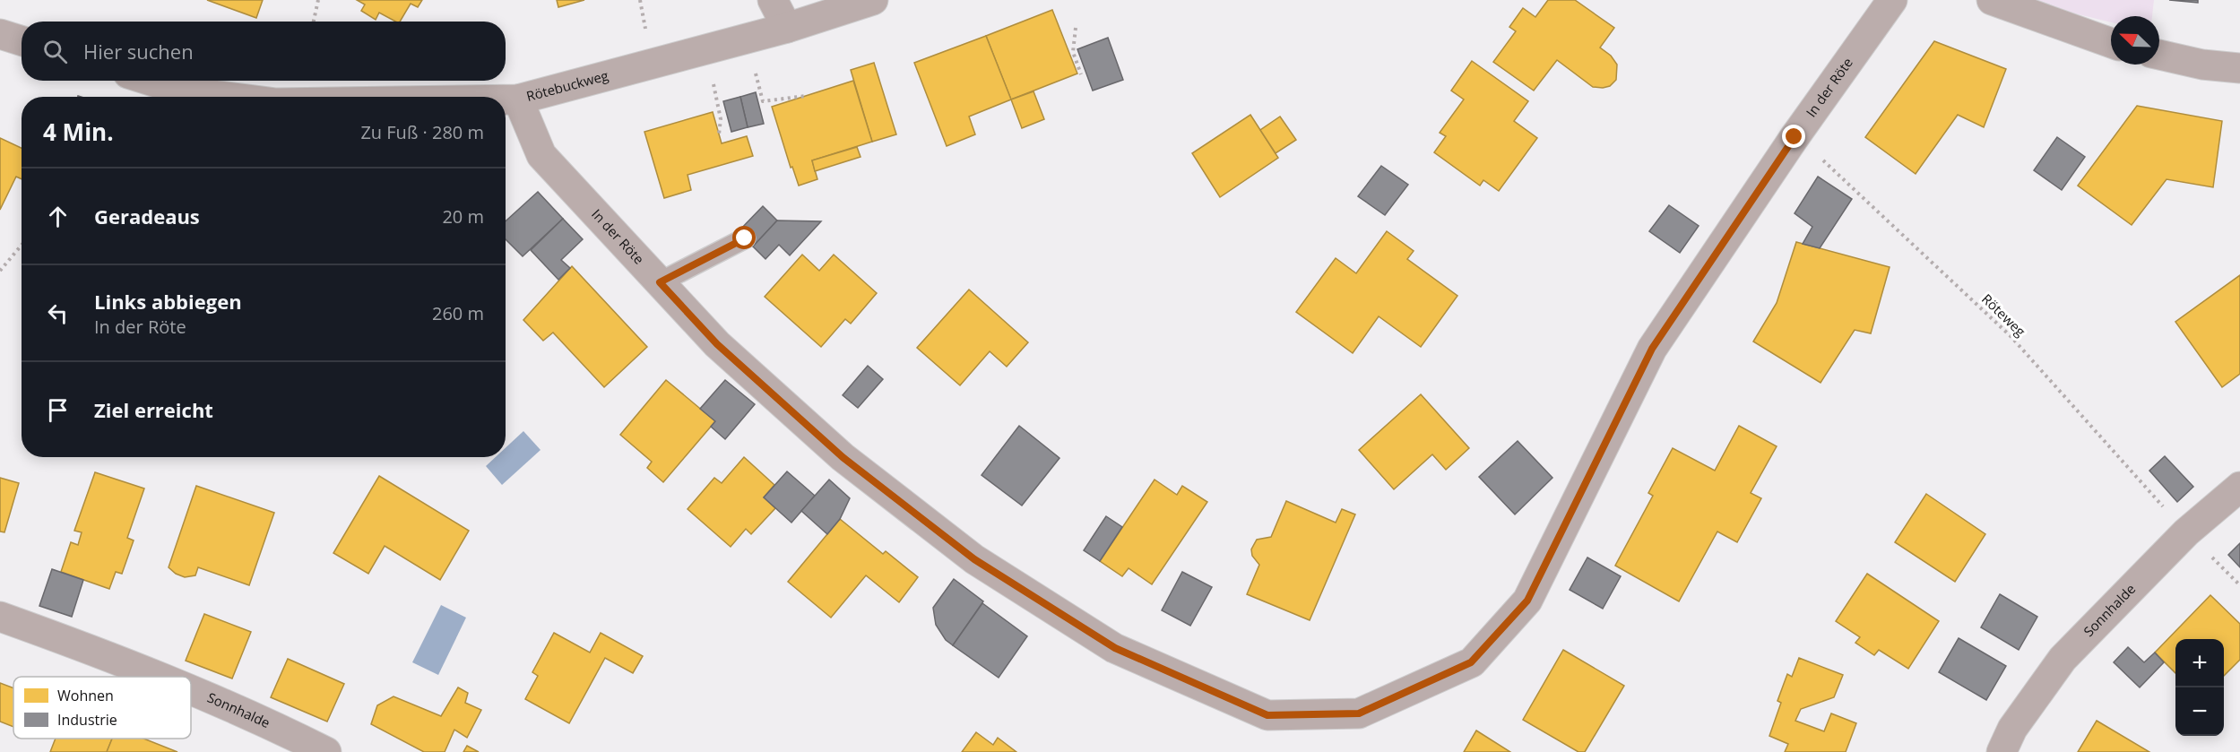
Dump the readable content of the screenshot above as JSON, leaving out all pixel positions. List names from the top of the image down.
{
  "streets": {
    "street": ["Rötebuckweg", "In der Röte", "Sonnhalde"],
    "path": ["Röteweg"]
  },
  "crossings": [
    ["Rötebuckweg", "In der Röte"]
  ],
  "legend": ["Wohnen", "Industrie"],
  "north": "top left",
  "page": {
    "search": "Hier suchen",
    "heading": ["4 Min.", "Zu Fuß · 280 m"],
    "list": [
      ["Geradeaus", "20 m"],
      ["Links abbiegen", "In der Röte", "260 m"],
      "Ziel erreicht"
    ],
    "map_buttons": ["+", "−"]
  }
}
